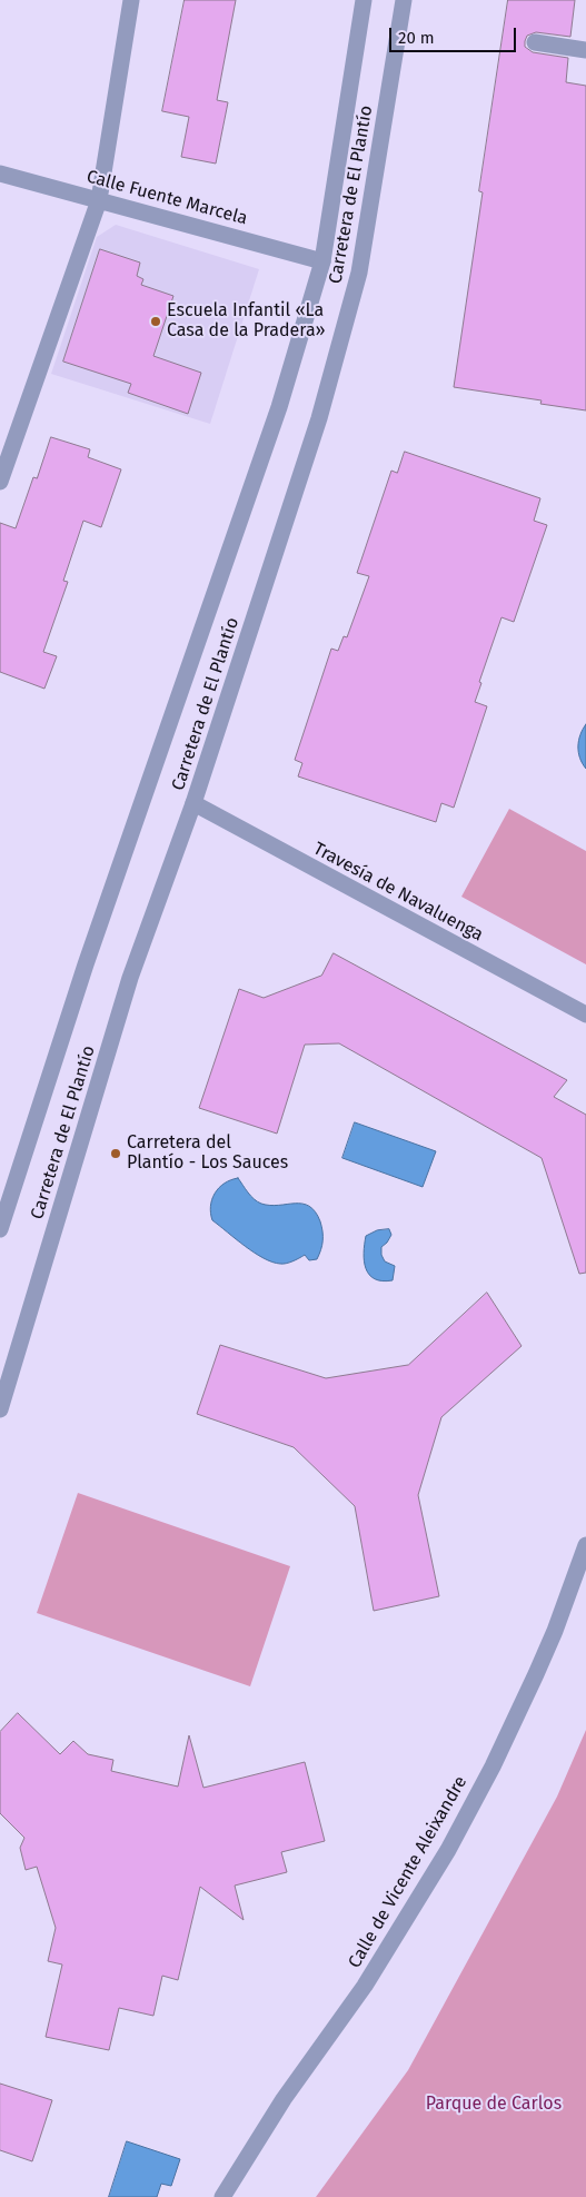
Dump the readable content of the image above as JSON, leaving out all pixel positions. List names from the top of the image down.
{
  "streets": {
    "street": [
      "Carretera de El Plantío",
      "Calle Fuente Marcela",
      "Travesía de Navaluenga",
      "Calle de Vicente Aleixandre"
    ]
  },
  "crossings": [
    ["Carretera de El Plantío", "Calle Fuente Marcela"],
    ["Carretera de El Plantío", "Travesía de Navaluenga"]
  ],
  "parks": ["Parque de Carlos"],
  "places": ["Escuela Infantil «La Casa de la Pradera»", "Carretera del Plantío - Los Sauces"],
  "scale_bar": "20 m"
}
